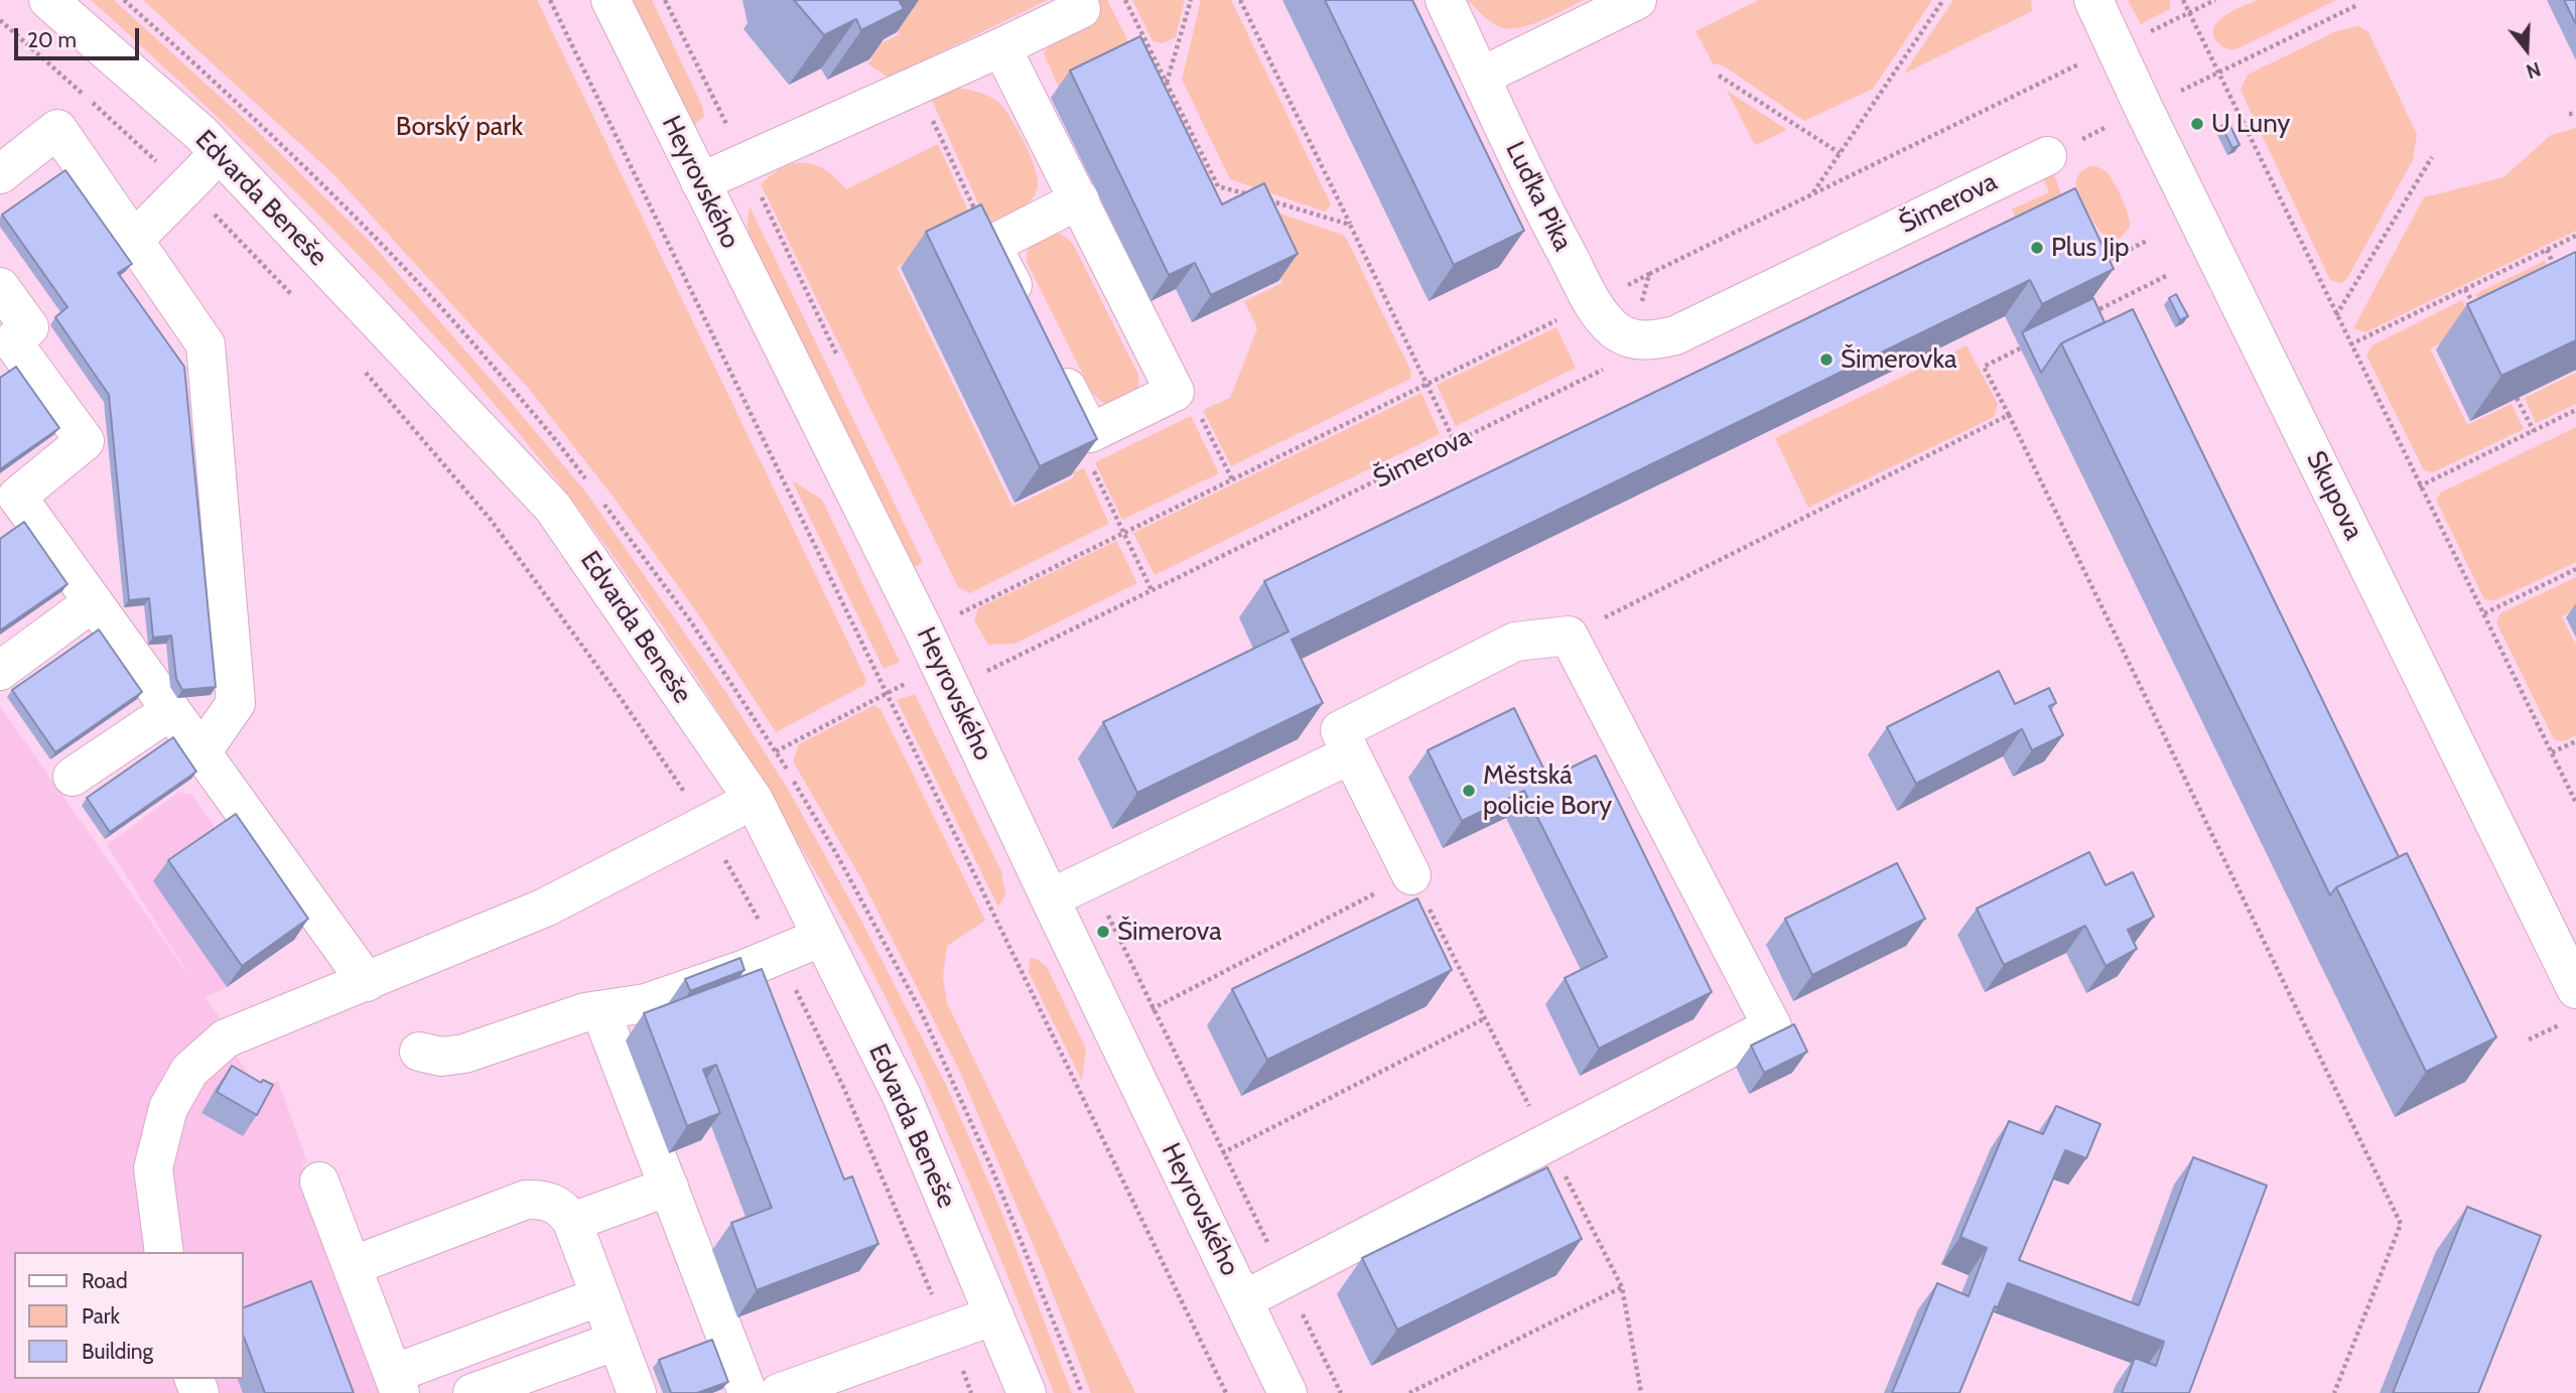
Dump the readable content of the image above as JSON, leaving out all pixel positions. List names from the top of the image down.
{
  "streets": {
    "street": [
      "Heyrovského",
      "Luďka Pika",
      "Edvarda Beneše",
      "Šimerova",
      "Skupova"
    ]
  },
  "crossings": [
    ["Heyrovského", "Šimerova"],
    ["Luďka Pika", "Šimerova"]
  ],
  "parks": ["Borský park"],
  "places": [
    "U Luny",
    "Plus Jip",
    "Šimerovka",
    "Městská policie Bory",
    "Šimerova"
  ],
  "legend": ["Road", "Park", "Building"],
  "scale_bar": "20 m",
  "north": "bottom"
}
